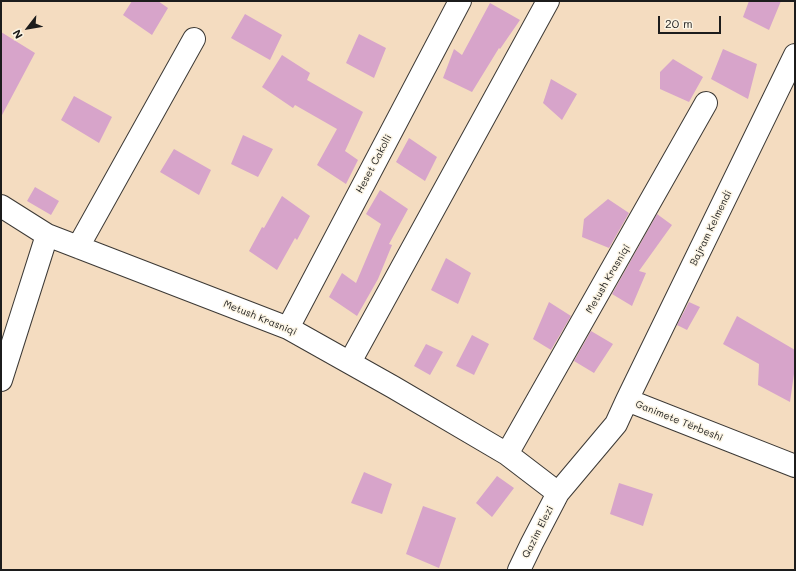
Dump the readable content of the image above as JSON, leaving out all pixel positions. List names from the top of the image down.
{
  "streets": {
    "street": [
      "Heset Cakolli",
      "Bajram Kelmendi",
      "Metush Krasniqi",
      "Ganimete Tërbeshi",
      "Qazim Elezi"
    ]
  },
  "crossings": [
    ["Heset Cakolli", "Metush Krasniqi"],
    ["Bajram Kelmendi", "Ganimete Tërbeshi"],
    ["Metush Krasniqi", "Ganimete Tërbeshi"],
    ["Metush Krasniqi", "Qazim Elezi"],
    ["Ganimete Tërbeshi", "Qazim Elezi"]
  ],
  "scale_bar": "20 m",
  "north": "bottom left"
}
